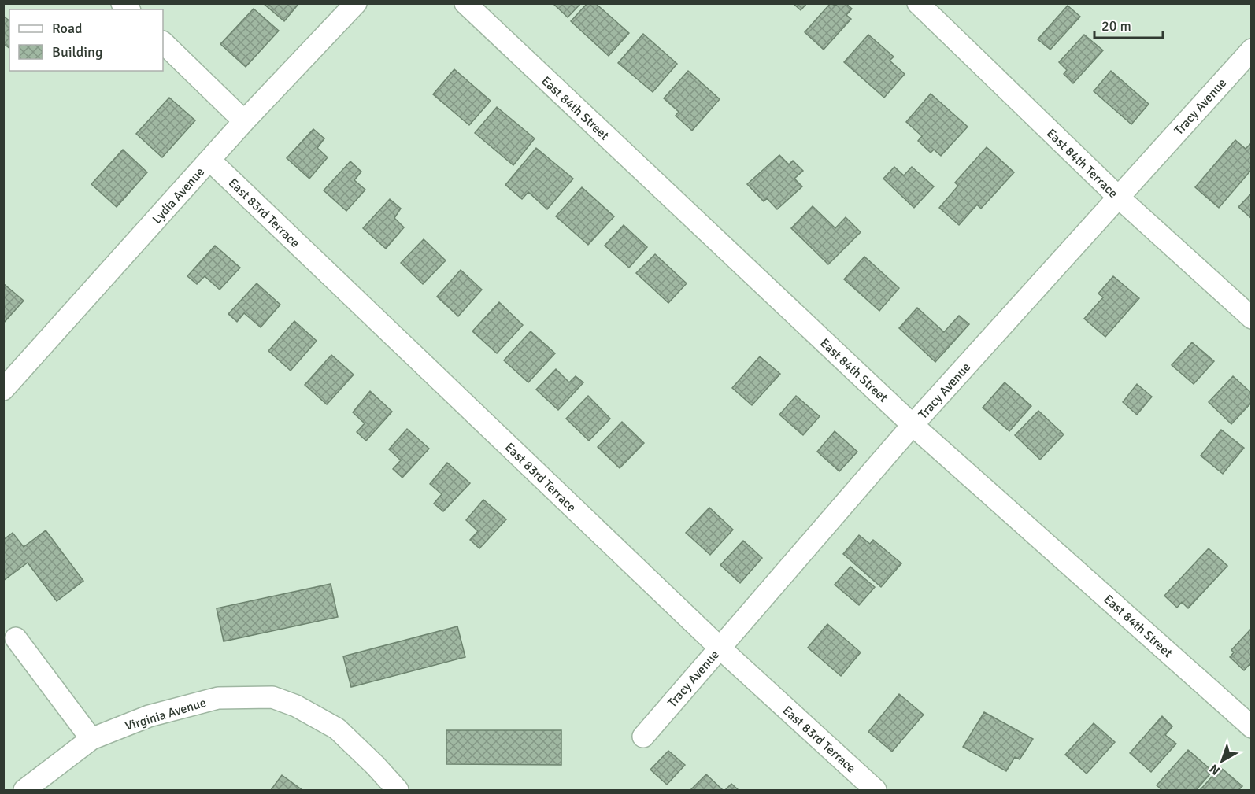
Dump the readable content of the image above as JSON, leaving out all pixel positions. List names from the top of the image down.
{
  "streets": {
    "street": [
      "Tracy Avenue",
      "East 84th Street",
      "East 84th Terrace",
      "Lydia Avenue",
      "East 83rd Terrace",
      "Virginia Avenue"
    ]
  },
  "crossings": [
    ["Tracy Avenue", "East 84th Street"],
    ["Tracy Avenue", "East 84th Terrace"],
    ["Tracy Avenue", "East 83rd Terrace"],
    ["Lydia Avenue", "East 83rd Terrace"]
  ],
  "legend": ["Road", "Building"],
  "scale_bar": "20 m",
  "north": "bottom left"
}
